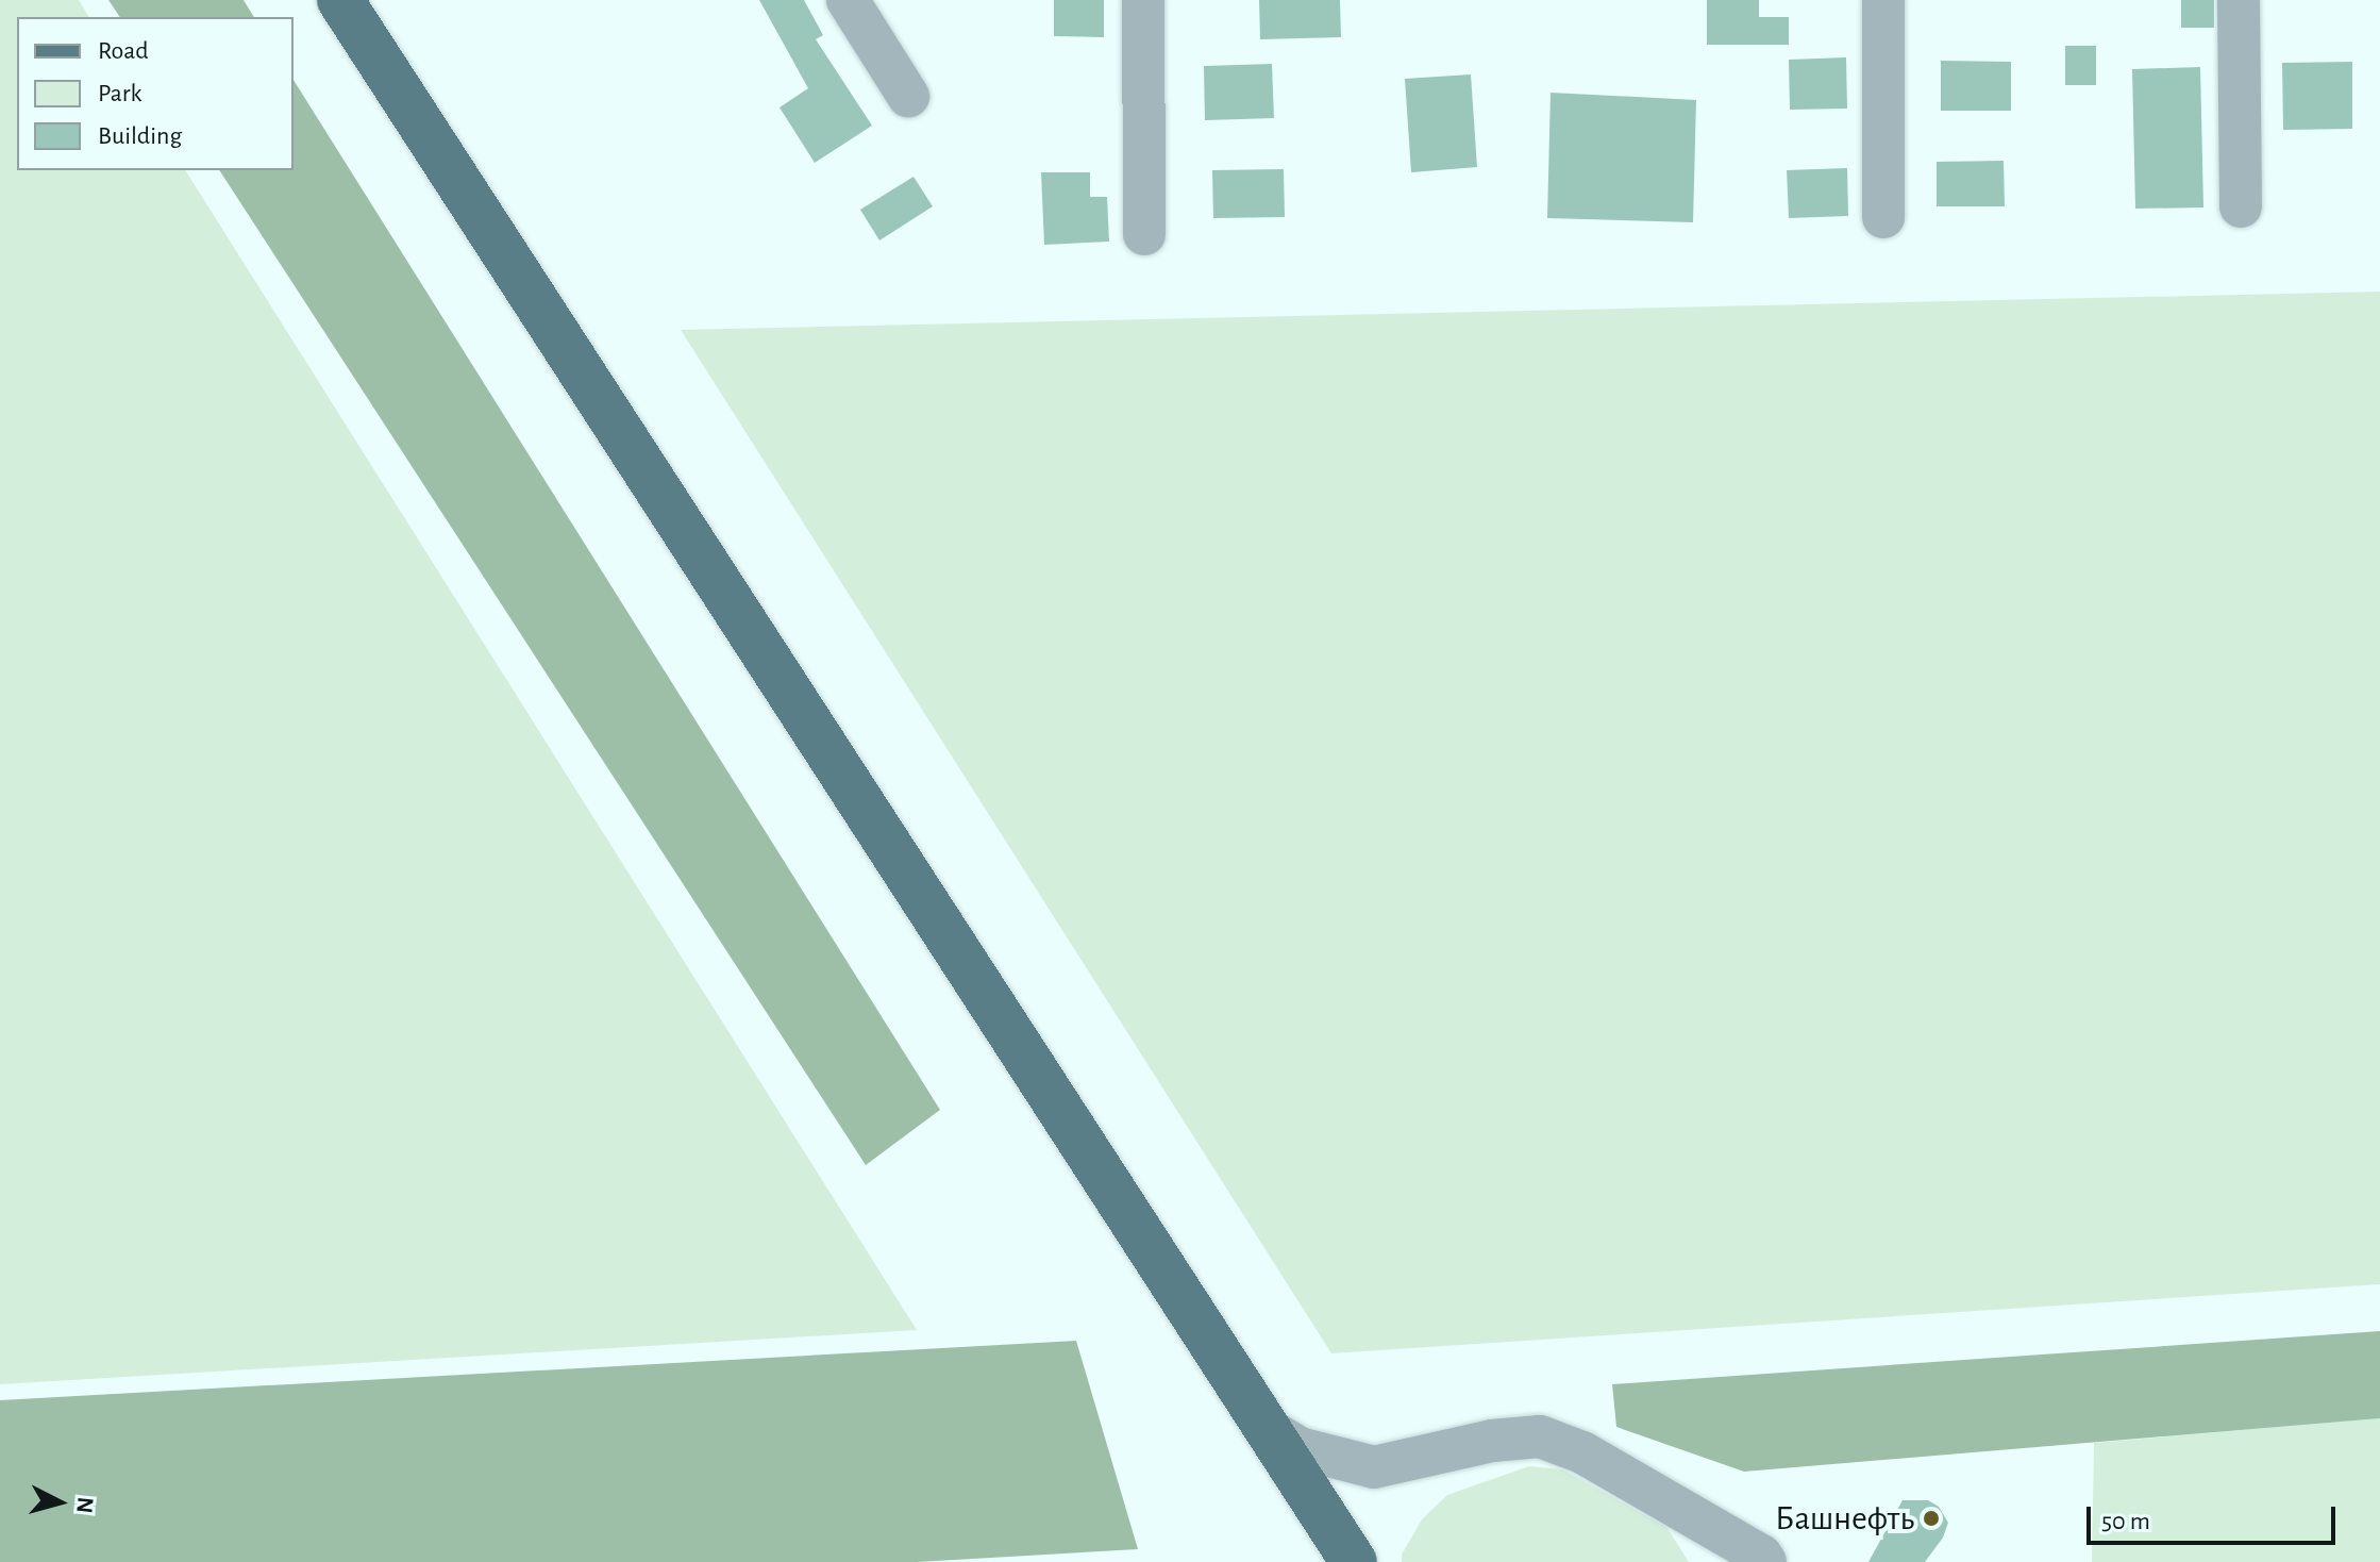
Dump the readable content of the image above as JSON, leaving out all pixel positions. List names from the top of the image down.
{
  "places": ["Башнефть"],
  "legend": ["Road", "Park", "Building"],
  "scale_bar": "50 m",
  "north": "right"
}
